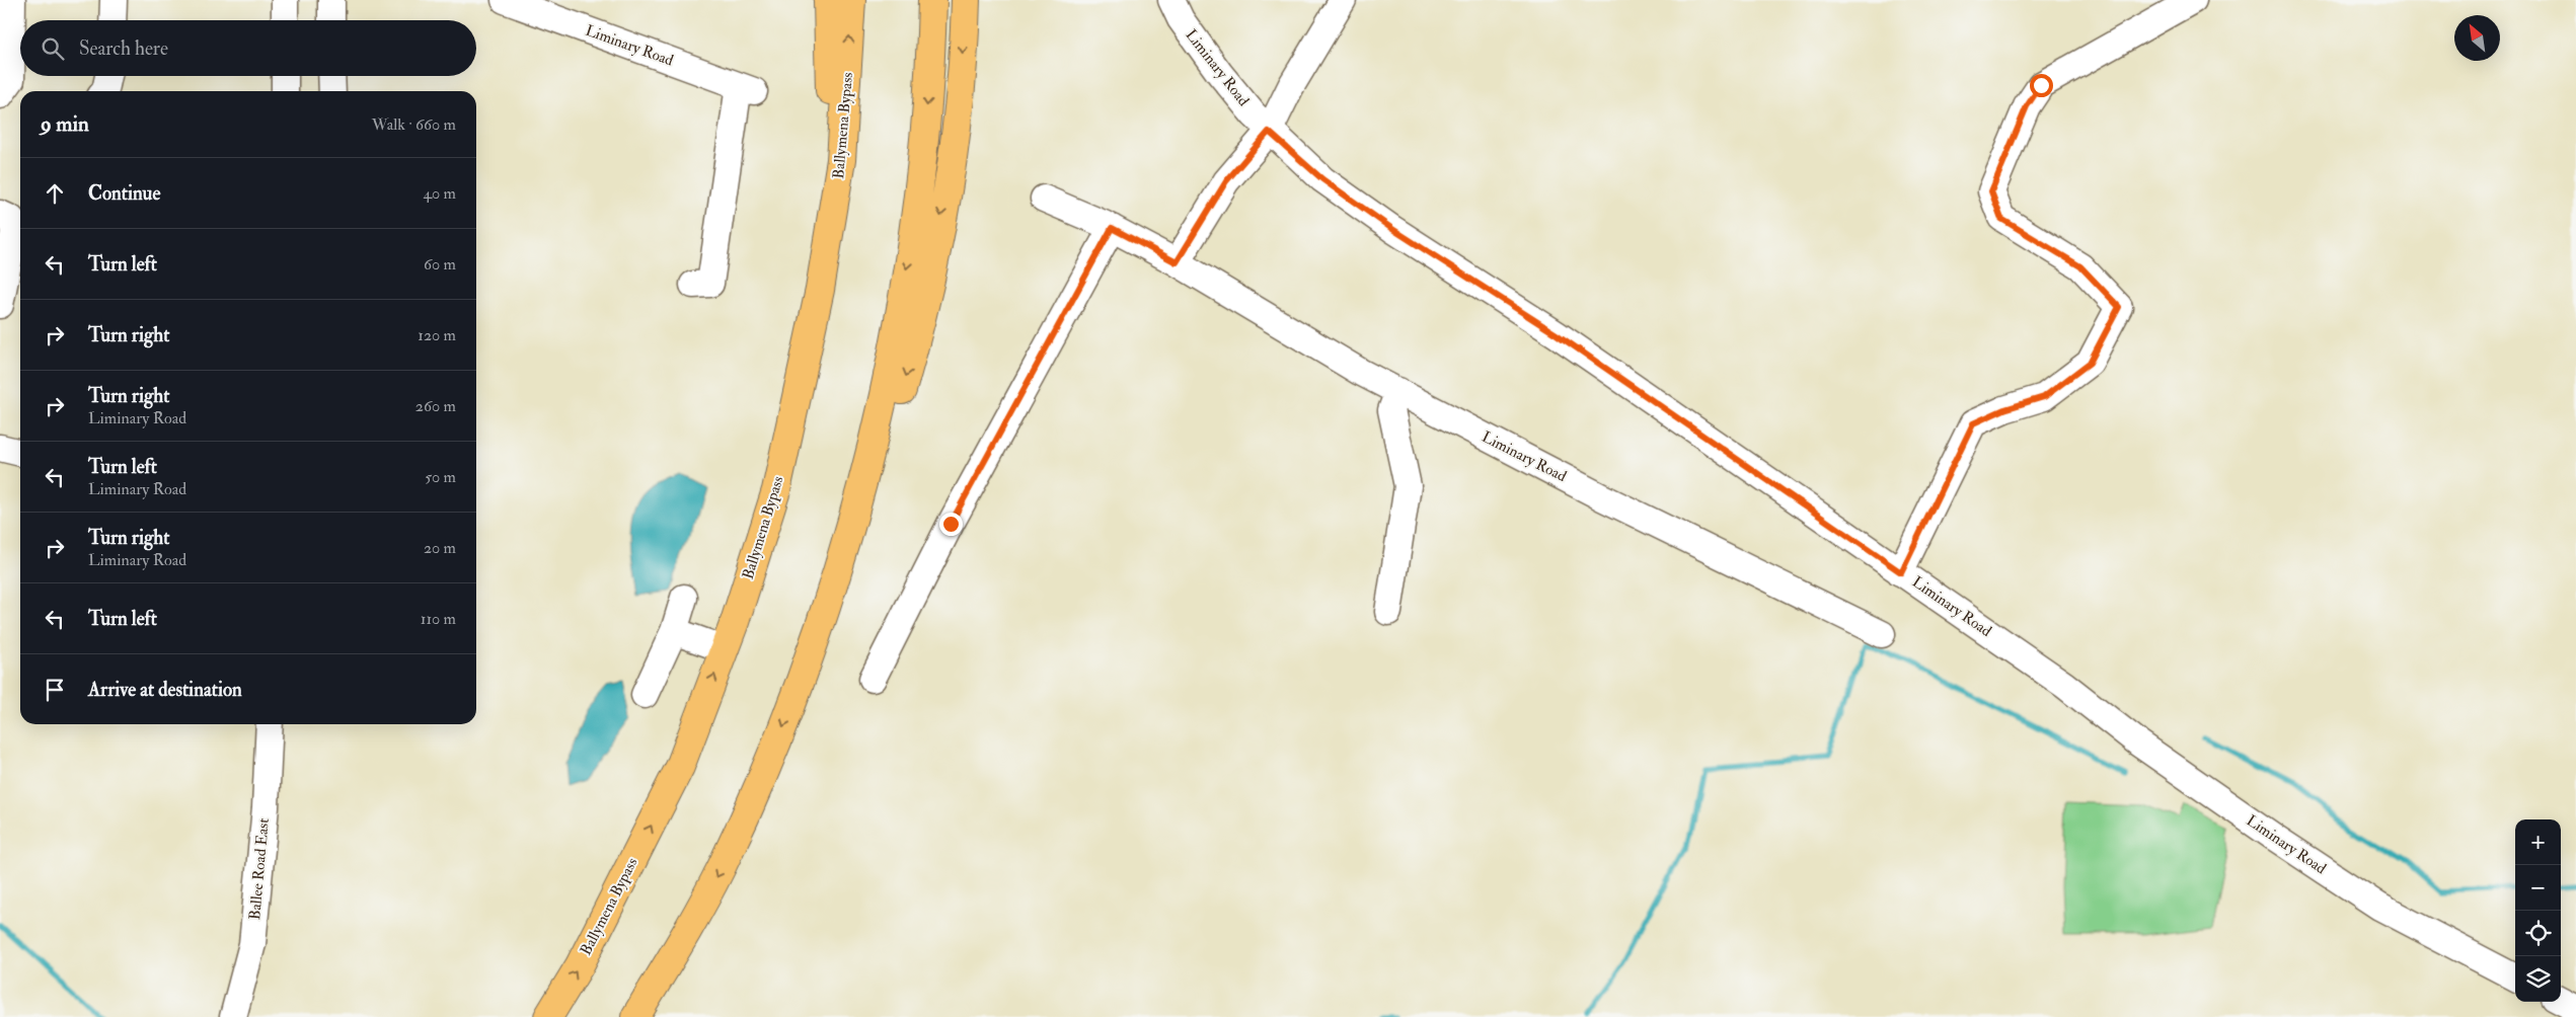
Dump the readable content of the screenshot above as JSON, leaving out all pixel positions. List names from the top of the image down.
{
  "streets": {
    "highway": ["Ballymena Bypass"],
    "street": ["Liminary Road", "Ballee Road East"]
  },
  "north": "top left",
  "page": {
    "search": "Search here",
    "heading": ["9 min", "Walk · 660 m"],
    "list": [
      ["Continue", "40 m"],
      ["Turn left", "60 m"],
      ["Turn right", "120 m"],
      ["Turn right", "Liminary Road", "260 m"],
      ["Turn left", "Liminary Road", "50 m"],
      ["Turn right", "Liminary Road", "20 m"],
      ["Turn left", "110 m"],
      "Arrive at destination"
    ],
    "map_buttons": ["+", "−"]
  }
}
